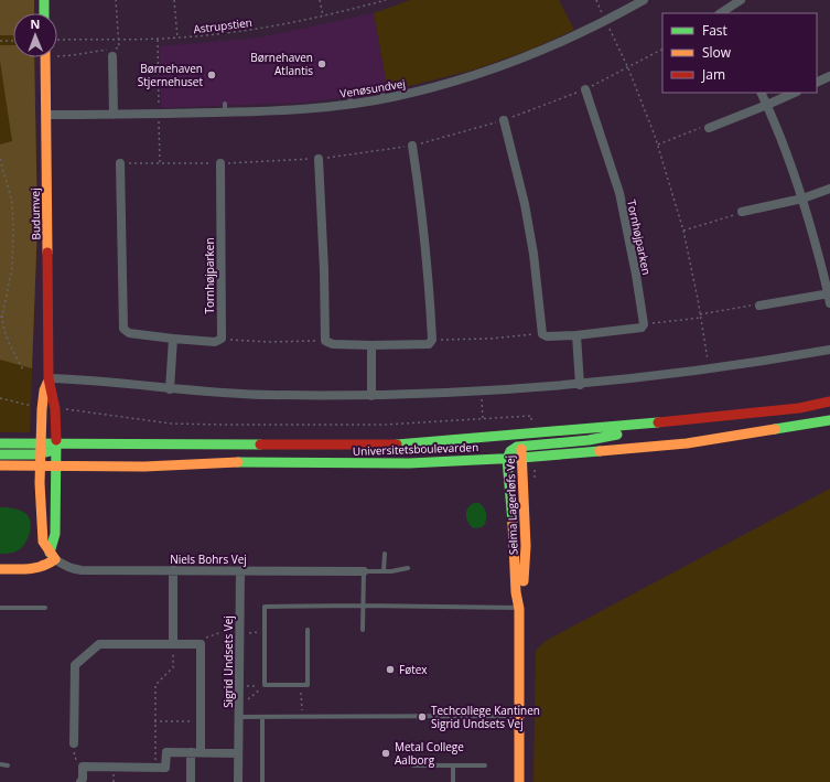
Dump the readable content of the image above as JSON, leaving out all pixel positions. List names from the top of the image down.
{
  "streets": {
    "main road": ["Budumvej", "Universitetsboulevarden", "Selma Lagerløfs Vej"],
    "street": [
      "Venøsundvej",
      "Tornhøjparken",
      "Niels Bohrs Vej",
      "Sigrid Undsets Vej"
    ],
    "path": ["Astrupstien"]
  },
  "crossings": [
    ["Venøsundvej", "Budumvej"],
    ["Budumvej", "Universitetsboulevarden"],
    ["Universitetsboulevarden", "Selma Lagerløfs Vej"],
    ["Niels Bohrs Vej", "Sigrid Undsets Vej"]
  ],
  "places": [
    "Børnehaven Atlantis",
    "Børnehaven Stjernehuset",
    "Føtex",
    "Techcollege Kantinen Sigrid Undsets Vej",
    "Metal College Aalborg"
  ],
  "legend": ["Fast", "Slow", "Jam"],
  "north": "top"
}
